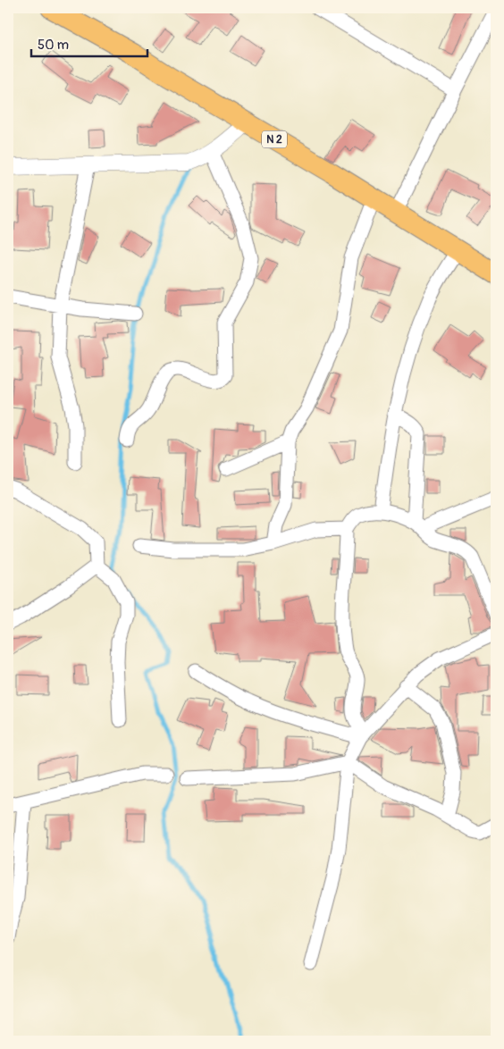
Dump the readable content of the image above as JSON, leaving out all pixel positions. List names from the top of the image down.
{
  "streets": {
    "main road": ["N 2"]
  },
  "scale_bar": "50 m"
}
